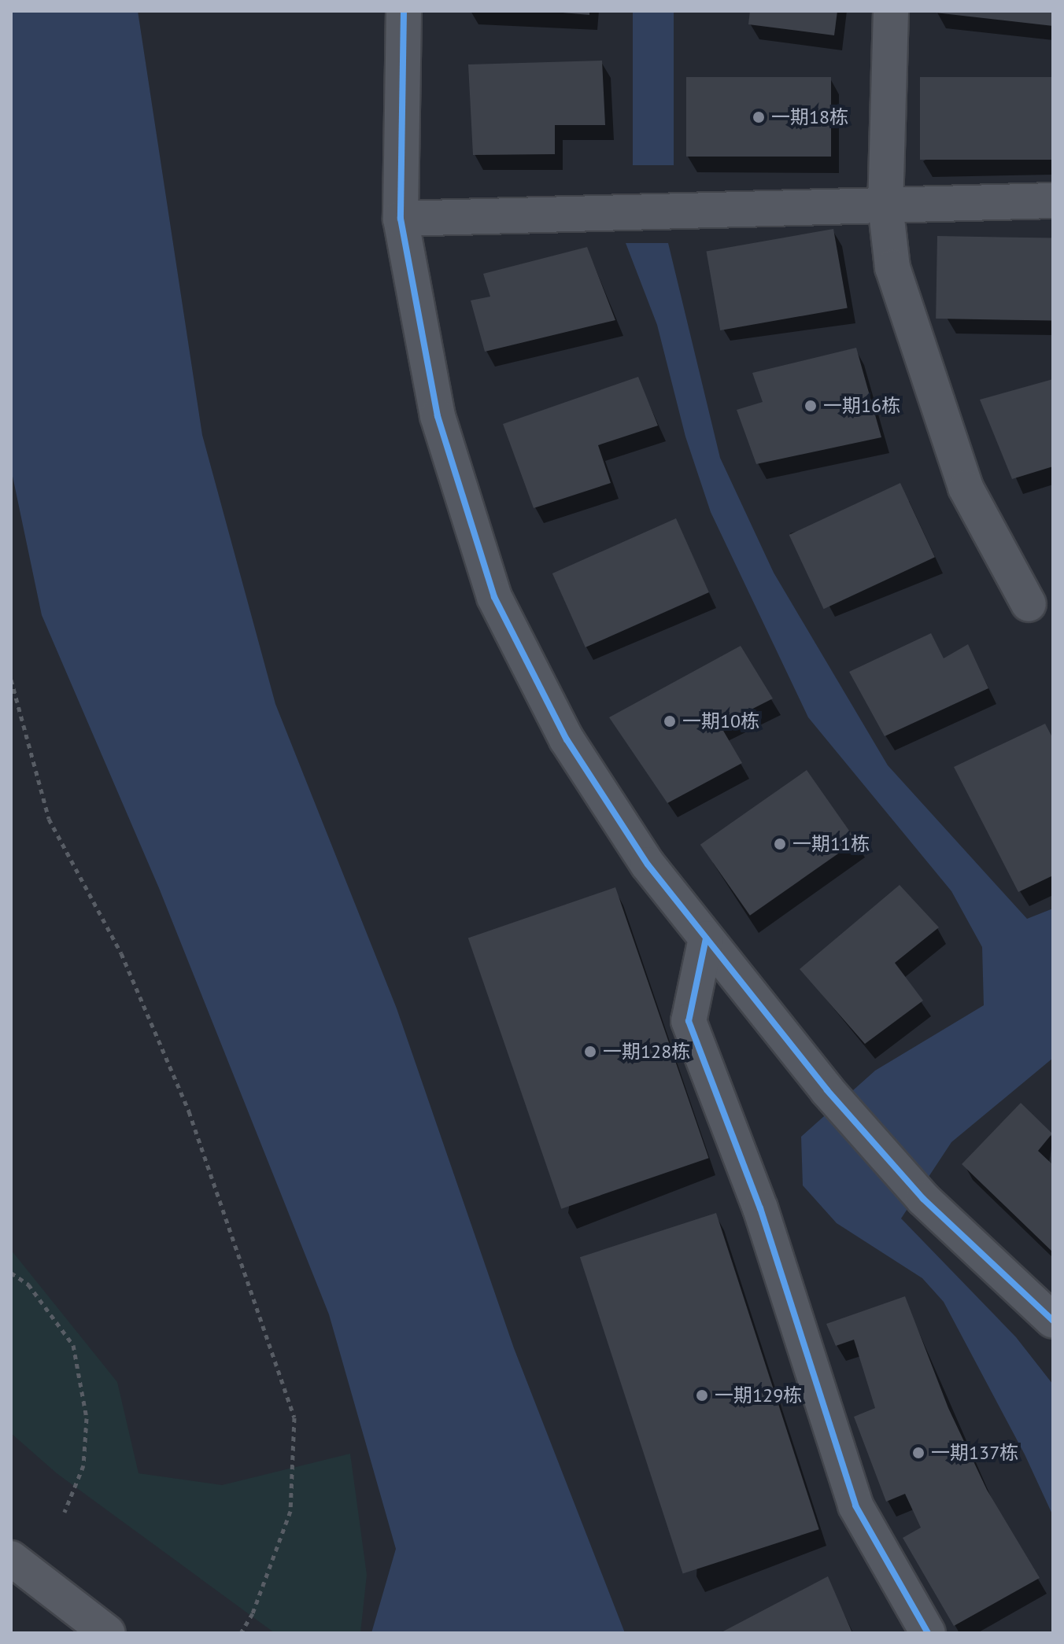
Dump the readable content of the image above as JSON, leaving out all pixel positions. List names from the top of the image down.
{
  "places": [
    "一期18栋",
    "一期16栋",
    "一期10栋",
    "一期11栋",
    "一期128栋",
    "一期129栋",
    "一期137栋"
  ]
}
